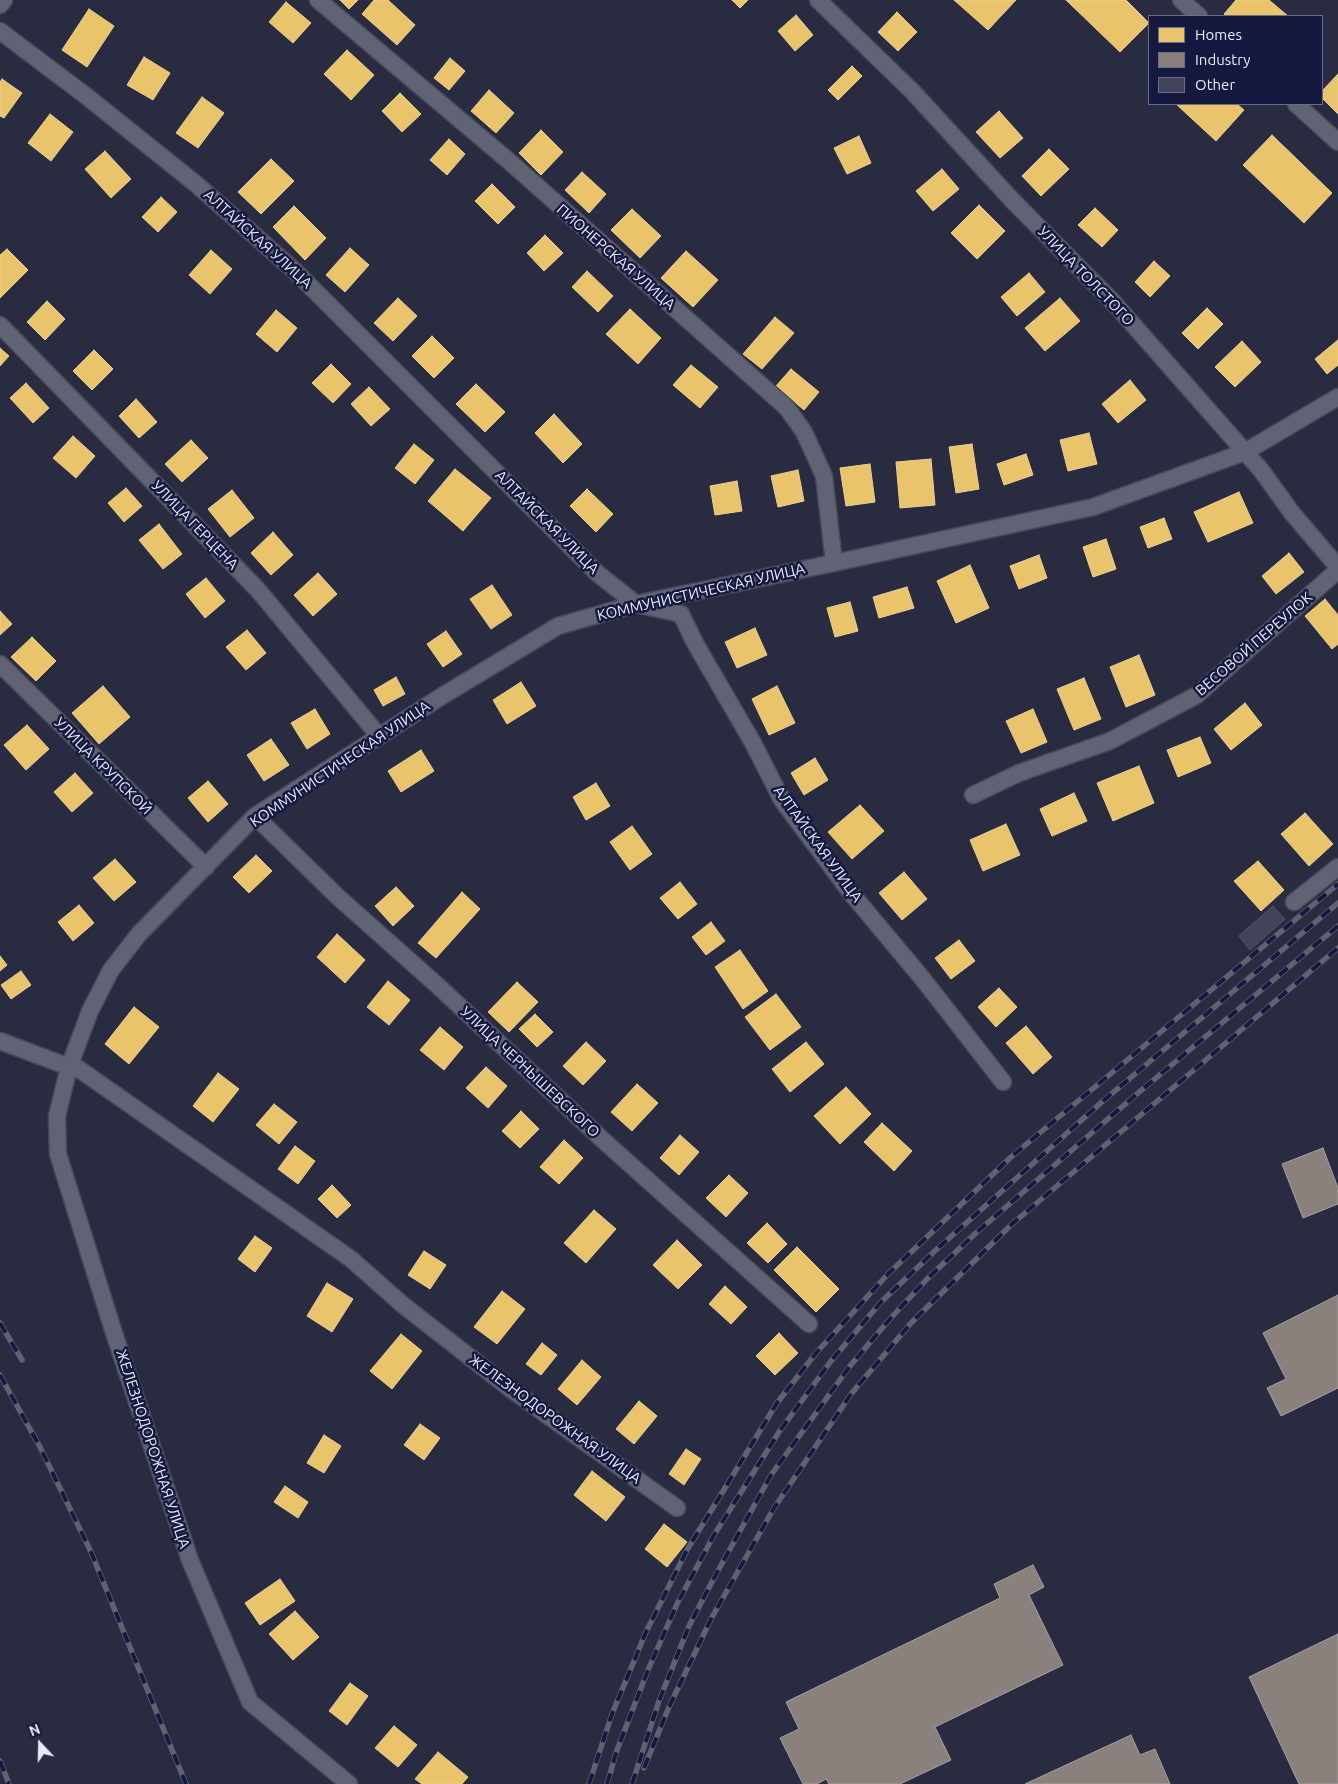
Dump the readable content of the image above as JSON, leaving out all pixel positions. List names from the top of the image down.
{
  "streets": {
    "street": [
      "АЛТАЙСКАЯ УЛИЦА",
      "ПИОНЕРСКАЯ УЛИЦА",
      "УЛИЦА ТОЛСТОГО",
      "УЛИЦА ГЕРЦЕНА",
      "КОММУНИСТИЧЕСКАЯ УЛИЦА",
      "ВЕСОВОЙ ПЕРЕУЛОК",
      "УЛИЦА КРУПСКОЙ",
      "УЛИЦА ЧЕРНЫШЕВСКОГО",
      "ЖЕЛЕЗНОДОРОЖНАЯ УЛИЦА"
    ]
  },
  "crossings": [
    ["АЛТАЙСКАЯ УЛИЦА", "КОММУНИСТИЧЕСКАЯ УЛИЦА"],
    ["ПИОНЕРСКАЯ УЛИЦА", "КОММУНИСТИЧЕСКАЯ УЛИЦА"],
    ["УЛИЦА ТОЛСТОГО", "КОММУНИСТИЧЕСКАЯ УЛИЦА"],
    ["УЛИЦА ТОЛСТОГО", "ВЕСОВОЙ ПЕРЕУЛОК"],
    ["УЛИЦА ГЕРЦЕНА", "КОММУНИСТИЧЕСКАЯ УЛИЦА"],
    ["КОММУНИСТИЧЕСКАЯ УЛИЦА", "УЛИЦА КРУПСКОЙ"],
    ["КОММУНИСТИЧЕСКАЯ УЛИЦА", "УЛИЦА ЧЕРНЫШЕВСКОГО"],
    ["КОММУНИСТИЧЕСКАЯ УЛИЦА", "ЖЕЛЕЗНОДОРОЖНАЯ УЛИЦА"]
  ],
  "legend": ["Homes", "Industry", "Other"],
  "north": "top"
}
